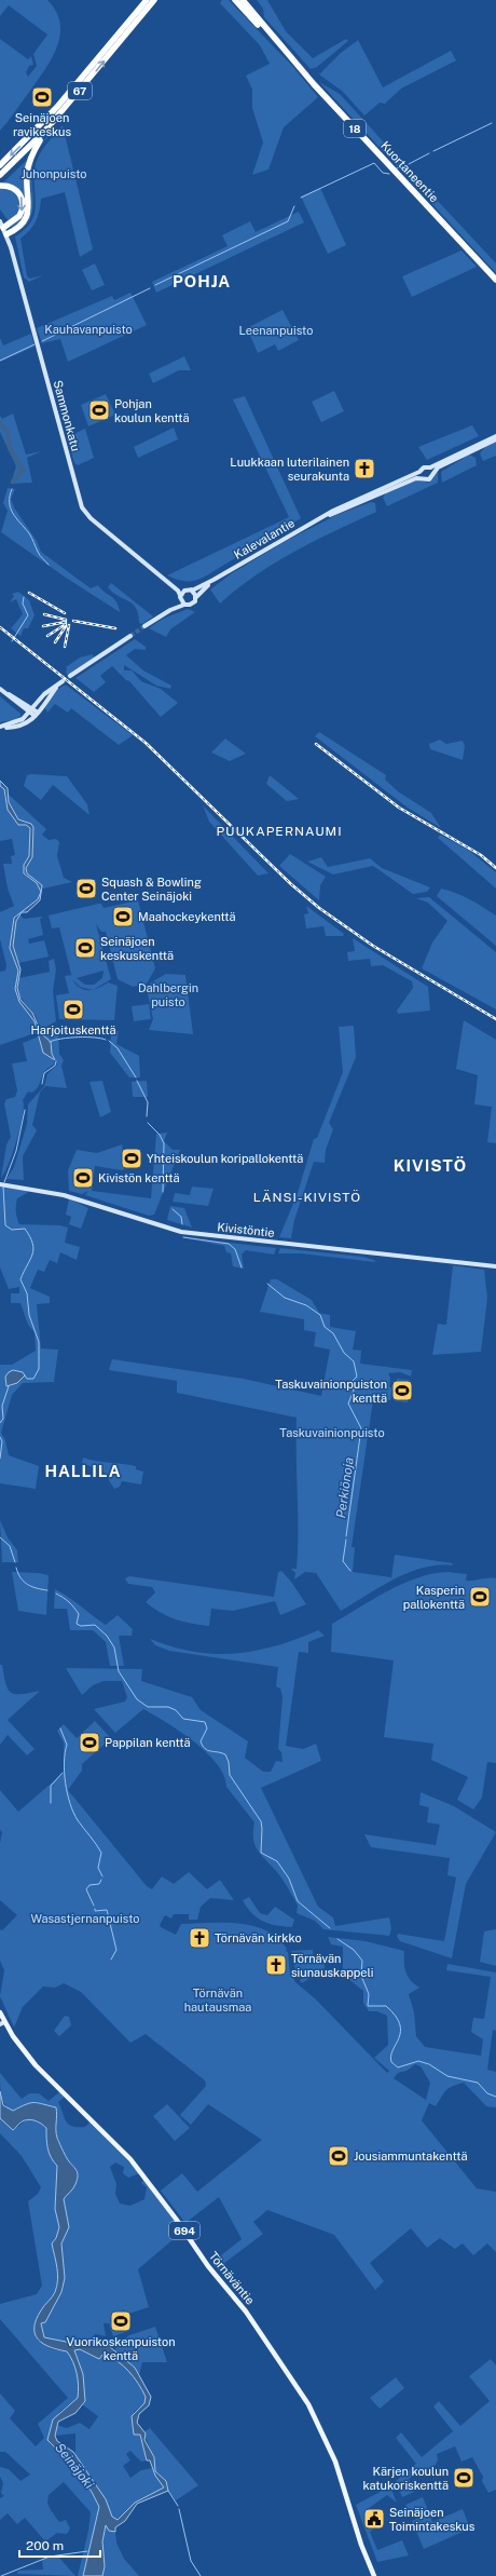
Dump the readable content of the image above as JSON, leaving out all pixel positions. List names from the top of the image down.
{
  "streets": {
    "highway": ["67", "18", "Kuortaneentie"],
    "main road": [
      "Sammonkatu",
      "Kalevalantie",
      "Kivistöntie",
      "694",
      "Törnäväntie"
    ]
  },
  "crossings": [
    ["Sammonkatu", "Kalevalantie"]
  ],
  "districts": [
    "POHJA",
    "PUUKAPERNAUMI",
    "KIVISTÖ",
    "LÄNSI-KIVISTÖ",
    "HALLILA"
  ],
  "water": ["Perkiönoja", "Seinäjoki"],
  "parks": [
    "Juhonpuisto",
    "Kauhavanpuisto",
    "Leenanpuisto",
    "Dahlbergin puisto",
    "Taskuvainionpuisto",
    "Wasastjernanpuisto",
    "Törnävän hautausmaa"
  ],
  "places": {
    "sports": [
      "Seinäjoen ravikeskus",
      "Pohjan koulun kenttä",
      "Squash & Bowling Center Seinäjoki",
      "Maahockeykenttä",
      "Seinäjoen keskuskenttä",
      "Harjoituskenttä",
      "Yhteiskoulun koripallokenttä",
      "Kivistön kenttä",
      "Taskuvainionpuiston kenttä",
      "Kasperin pallokenttä",
      "Pappilan kenttä",
      "Jousiammuntakenttä",
      "Vuorikoskenpuiston kenttä",
      "Kärjen koulun katukoriskenttä"
    ],
    "church": ["Luukkaan luterilainen seurakunta", "Törnävän kirkko", "Törnävän siunauskappeli"],
    "public building": ["Seinäjoen Toimintakeskus"]
  },
  "scale_bar": "200 m"
}
